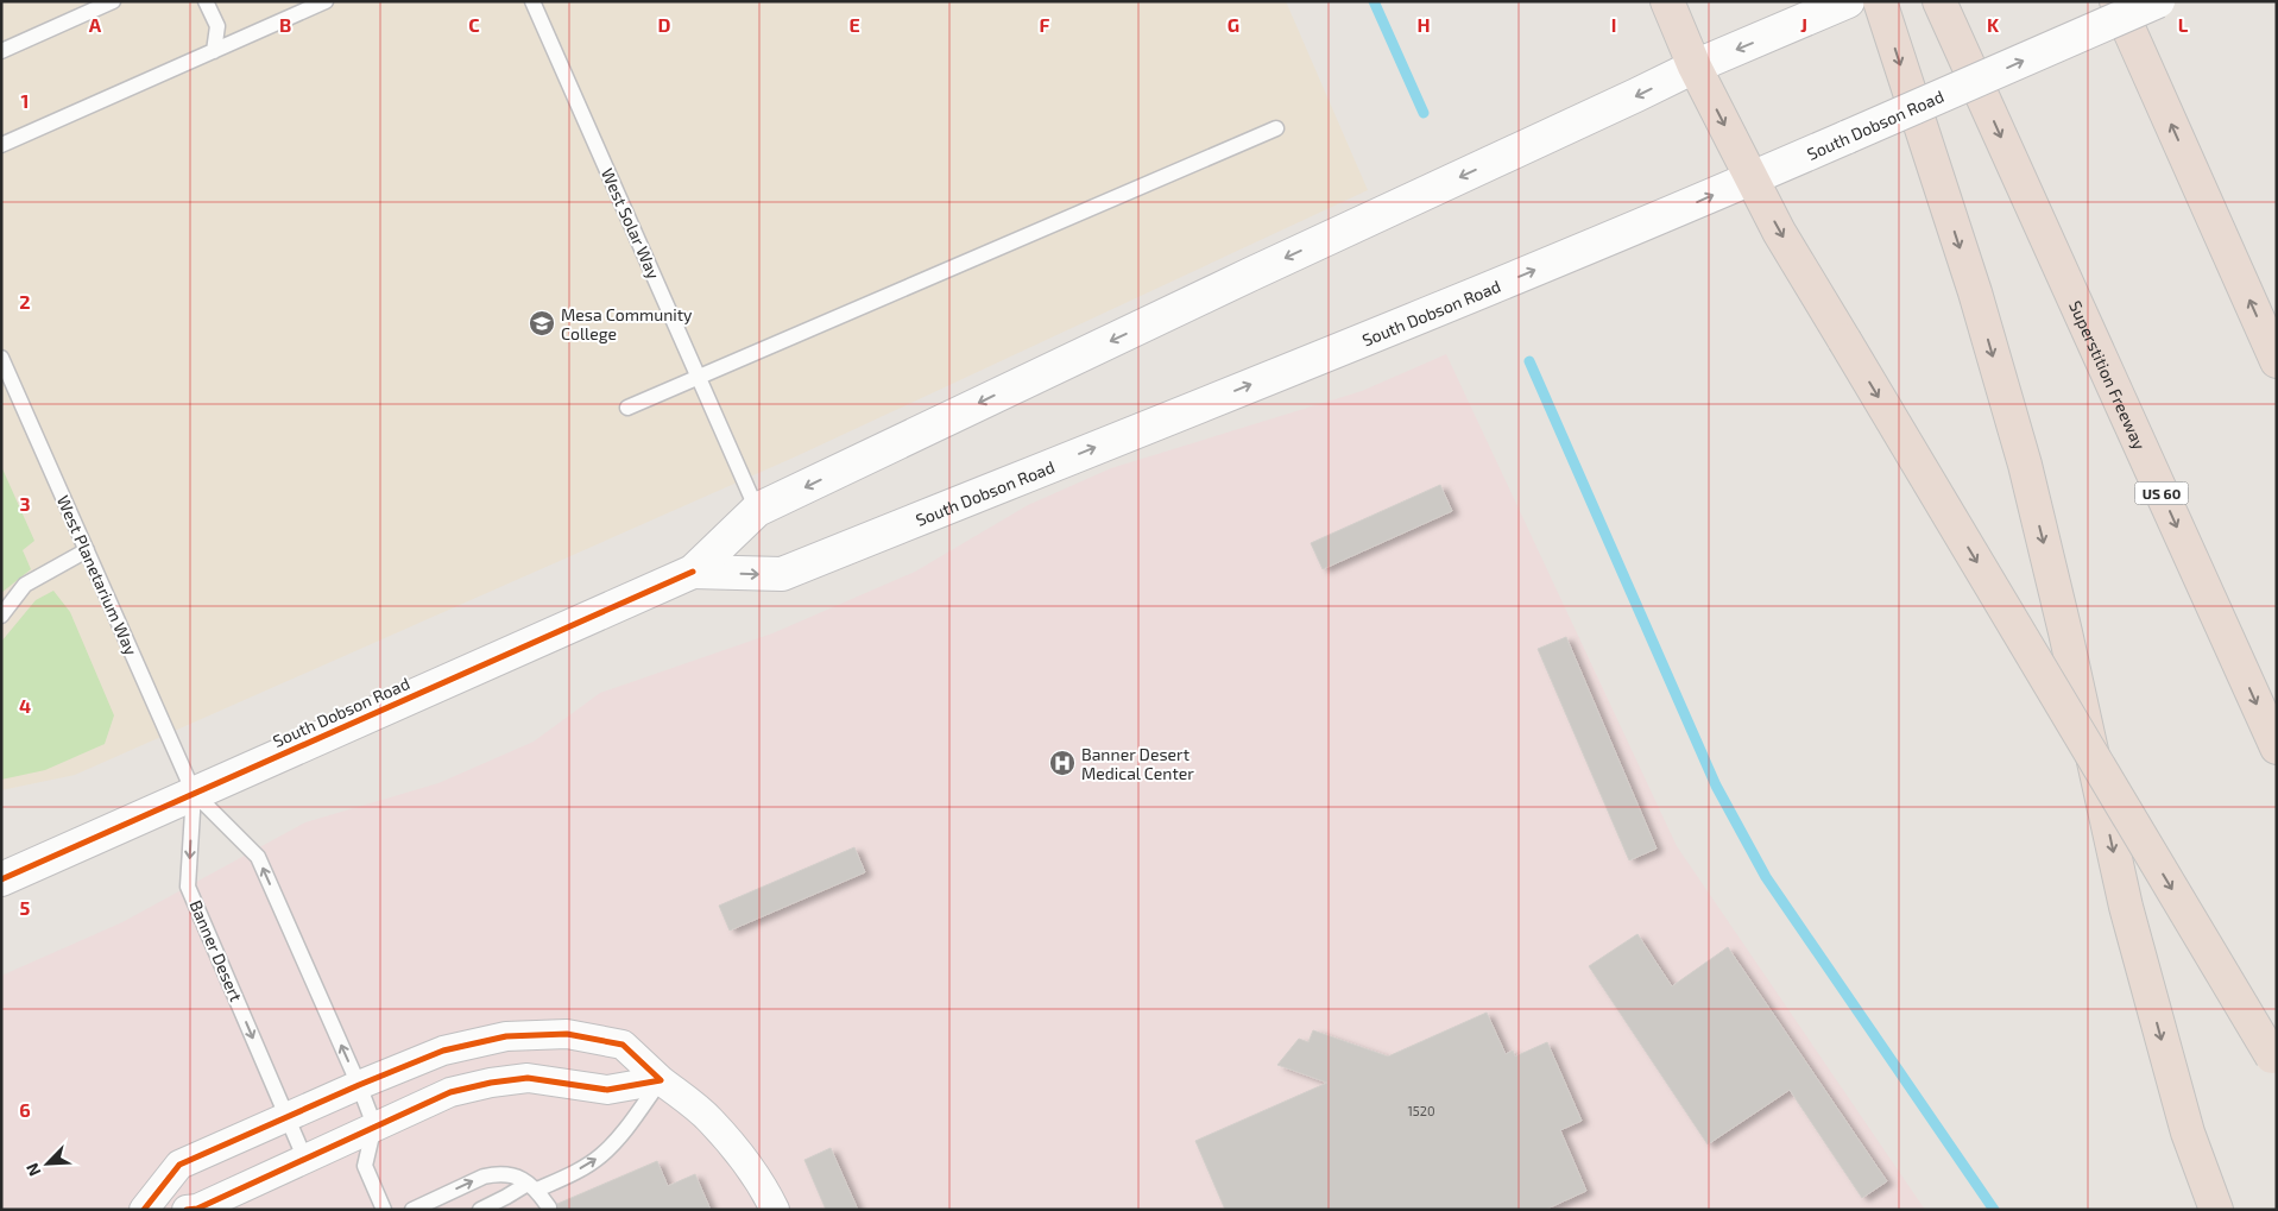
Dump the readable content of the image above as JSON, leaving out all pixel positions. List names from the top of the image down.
{
  "streets": {
    "highway": ["Superstition Freeway", "US 60"],
    "main road": ["South Dobson Road"],
    "lane": ["West Solar Way", "West Planetarium Way", "Banner Desert"]
  },
  "crossings": [
    ["South Dobson Road", "West Solar Way"],
    ["South Dobson Road", "West Planetarium Way"],
    ["South Dobson Road", "Banner Desert"],
    ["West Planetarium Way", "Banner Desert"]
  ],
  "places": {
    "school or university": ["Mesa Community College"],
    "hospital": ["Banner Desert Medical Center"]
  },
  "house_numbers": ["1520"],
  "north": "bottom left",
  "grid": {
    "columns": [
      "A",
      "B",
      "C",
      "D",
      "E",
      "F",
      "G",
      "H",
      "I",
      "J",
      "K",
      "L"
    ],
    "rows": [
      "1",
      "2",
      "3",
      "4",
      "5",
      "6"
    ]
  }
}
